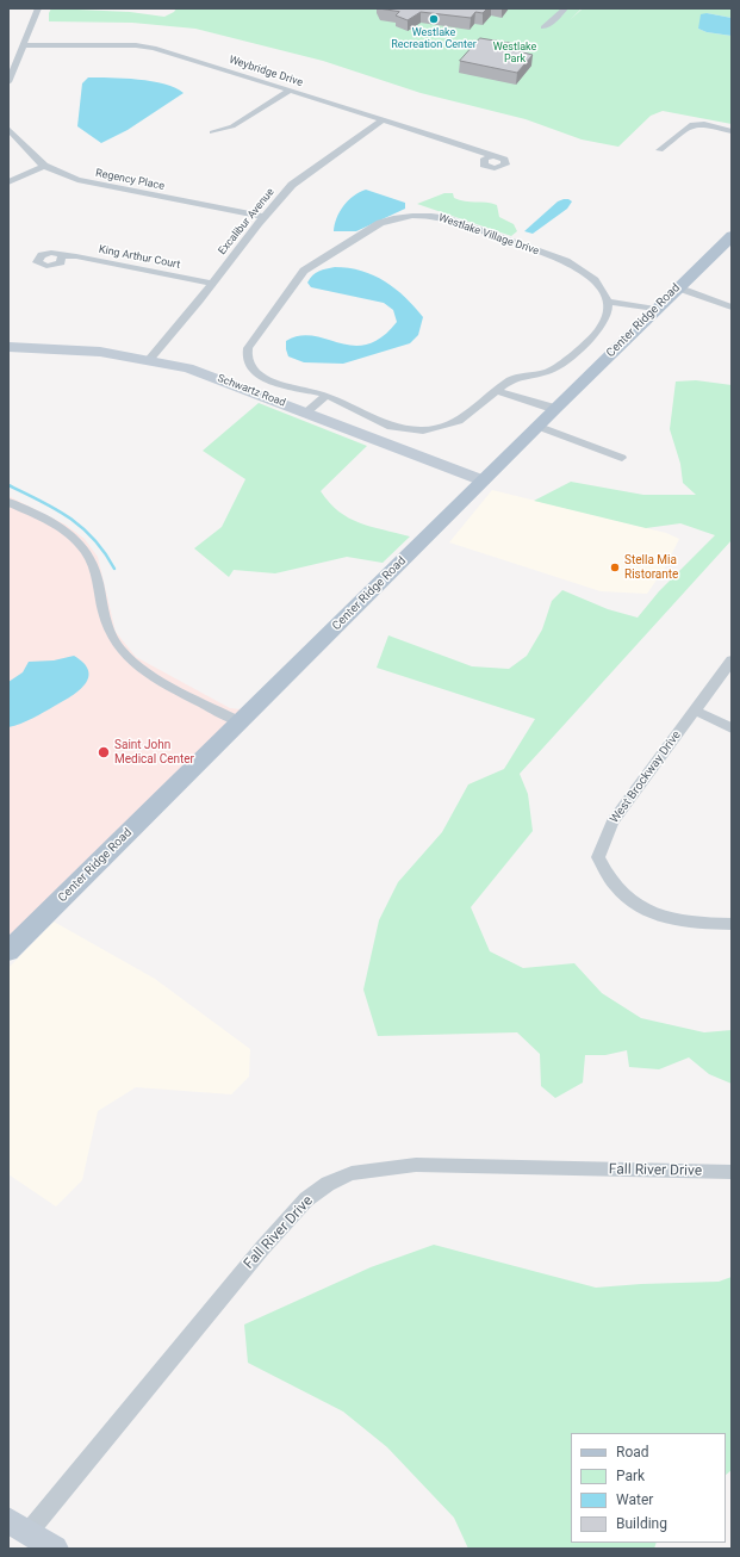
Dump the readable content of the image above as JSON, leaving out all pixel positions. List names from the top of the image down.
{
  "streets": {
    "main road": ["Center Ridge Road"],
    "street": [
      "Weybridge Drive",
      "Regency Place",
      "Excalibur Avenue",
      "Westlake Village Drive",
      "King Arthur Court",
      "Schwartz Road",
      "West Brockway Drive",
      "Fall River Drive"
    ]
  },
  "crossings": [
    ["Weybridge Drive", "Excalibur Avenue"],
    ["Regency Place", "Excalibur Avenue"],
    ["Excalibur Avenue", "King Arthur Court"],
    ["Excalibur Avenue", "Schwartz Road"],
    ["Center Ridge Road", "Schwartz Road"]
  ],
  "parks": ["Westlake Park"],
  "places": ["Westlake Recreation Center", "Stella Mia Ristorante", "Saint John Medical Center"],
  "legend": [
    "Road",
    "Park",
    "Water",
    "Building"
  ]
}
